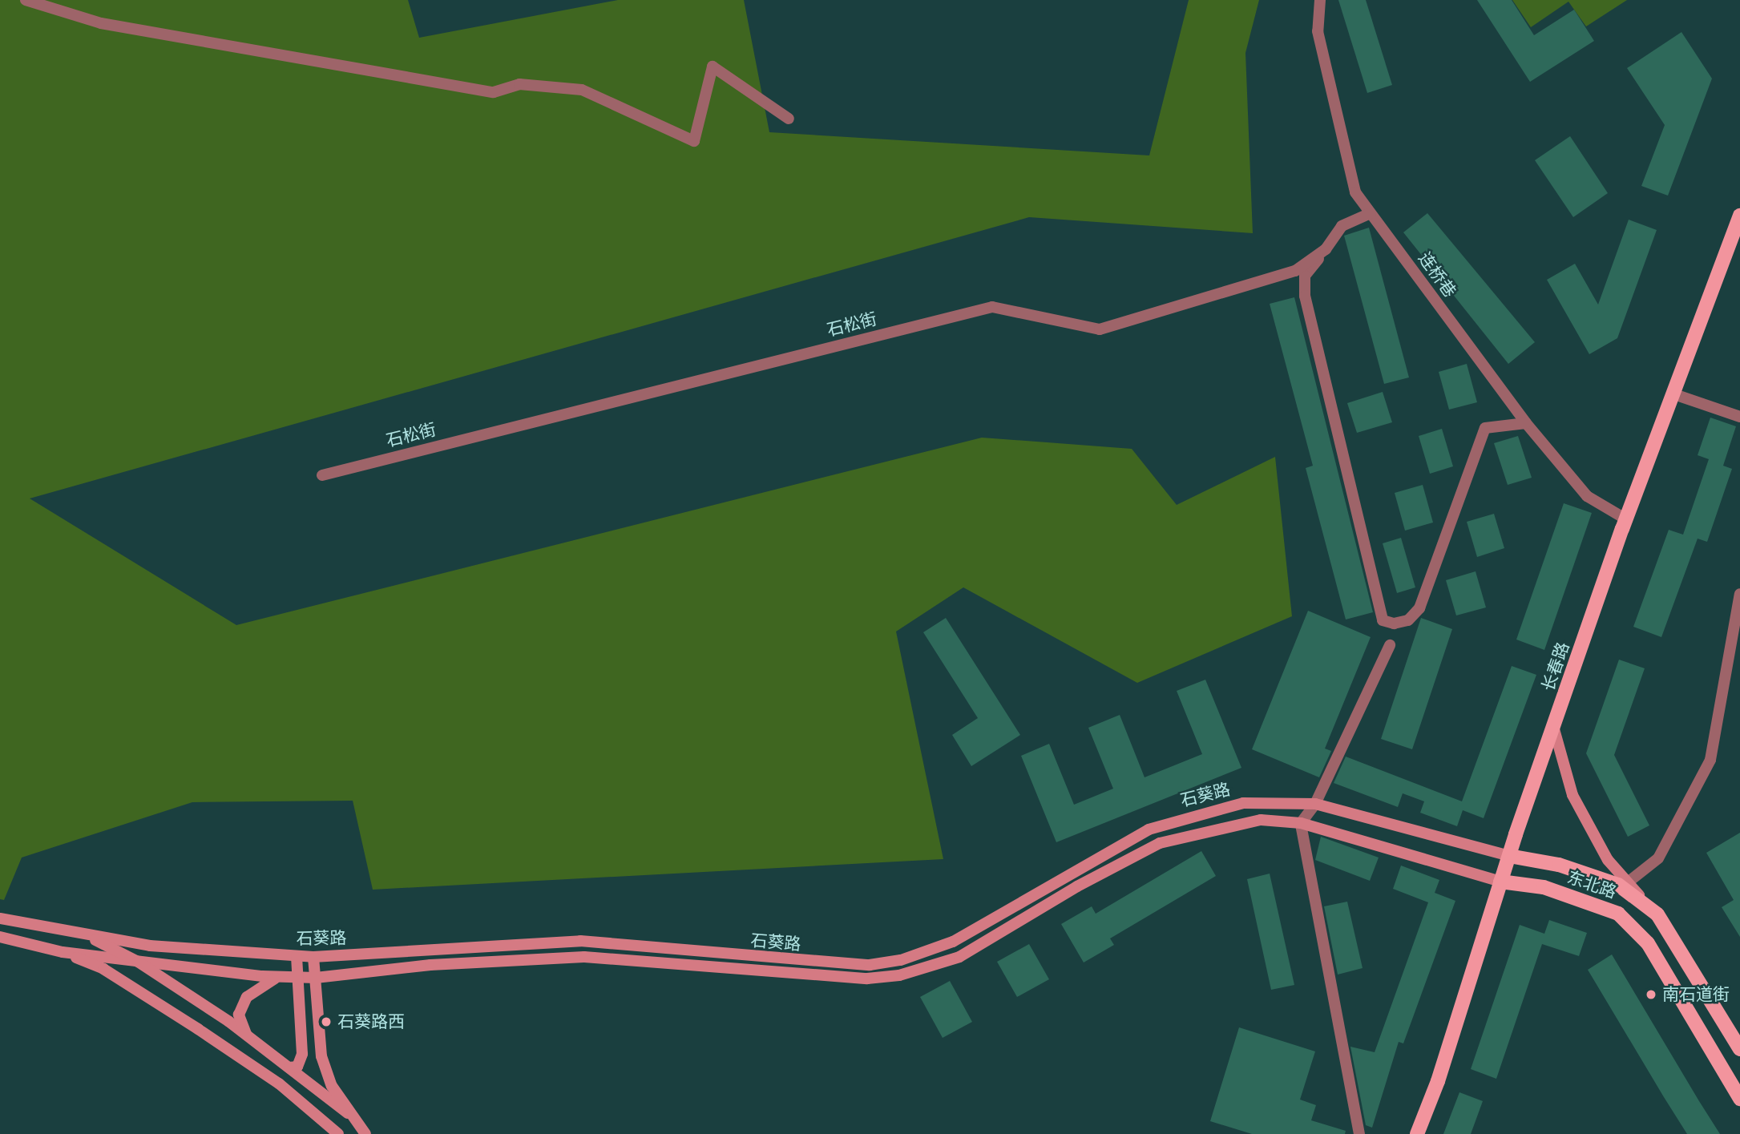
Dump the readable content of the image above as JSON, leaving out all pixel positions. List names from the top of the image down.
{
  "streets": {
    "main road": ["长春路", "石葵路", "东北路"],
    "street": ["连桥巷", "石松街"]
  },
  "crossings": [
    ["连桥巷", "石松街"],
    ["连桥巷", "长春路"],
    ["长春路", "石葵路"],
    ["长春路", "东北路"],
    ["石葵路", "东北路"]
  ],
  "places": ["南石道街", "石葵路西"]
}
